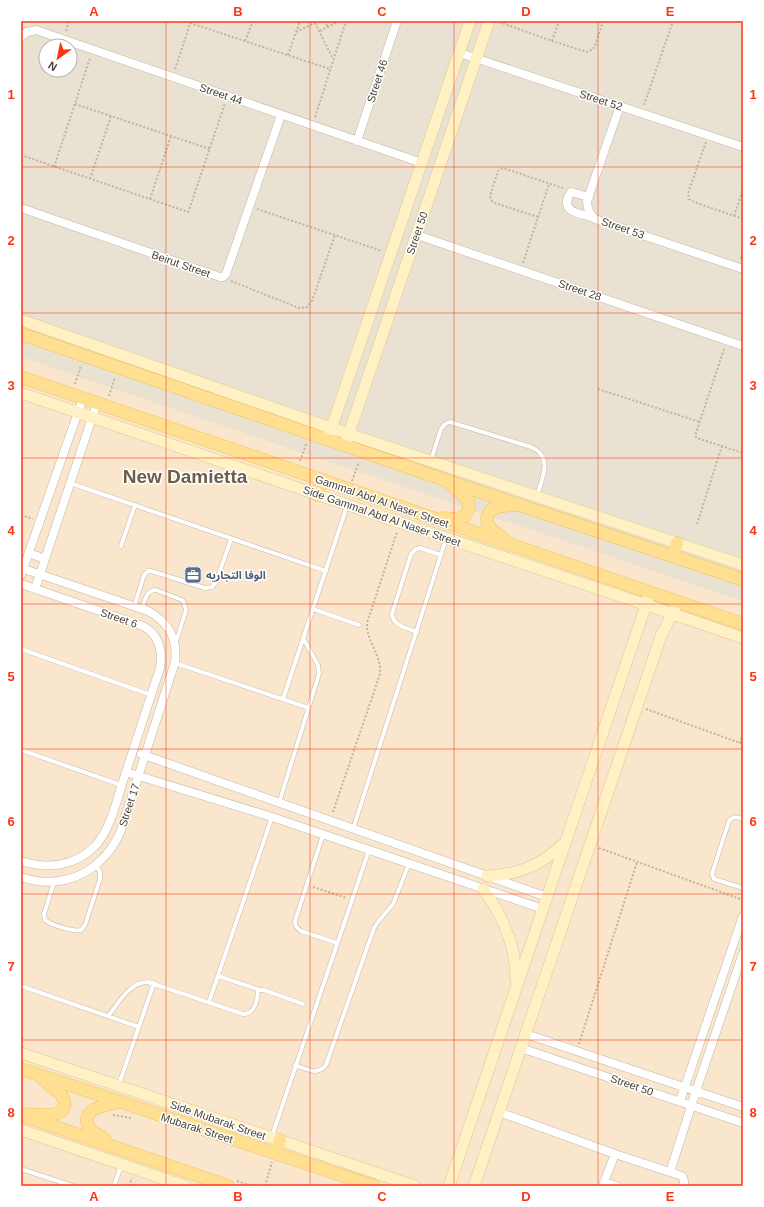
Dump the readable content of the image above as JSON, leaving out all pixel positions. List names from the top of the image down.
{
  "streets": {
    "main road": [
      "Street 50",
      "Gammal Abd Al Naser Street",
      "Side Gammal Abd Al Naser Street",
      "Side Mubarak Street",
      "Mubarak Street"
    ],
    "street": [
      "Street 46",
      "Street 44",
      "Street 52",
      "Street 53",
      "Beirut Street",
      "Street 28",
      "Street 6",
      "Street 17"
    ]
  },
  "crossings": [
    ["Street 46", "Street 44"],
    ["Street 44", "Street 50"],
    ["Street 44", "Beirut Street"],
    ["Street 52", "Street 50"],
    ["Street 50", "Street 28"],
    ["Street 6", "Street 17"]
  ],
  "districts": ["New Damietta"],
  "places": {
    "office": ["الوفا التجاريه"]
  },
  "north": "bottom left",
  "grid": {
    "columns": [
      "A",
      "B",
      "C",
      "D",
      "E"
    ],
    "rows": [
      "1",
      "2",
      "3",
      "4",
      "5",
      "6",
      "7",
      "8"
    ]
  }
}
